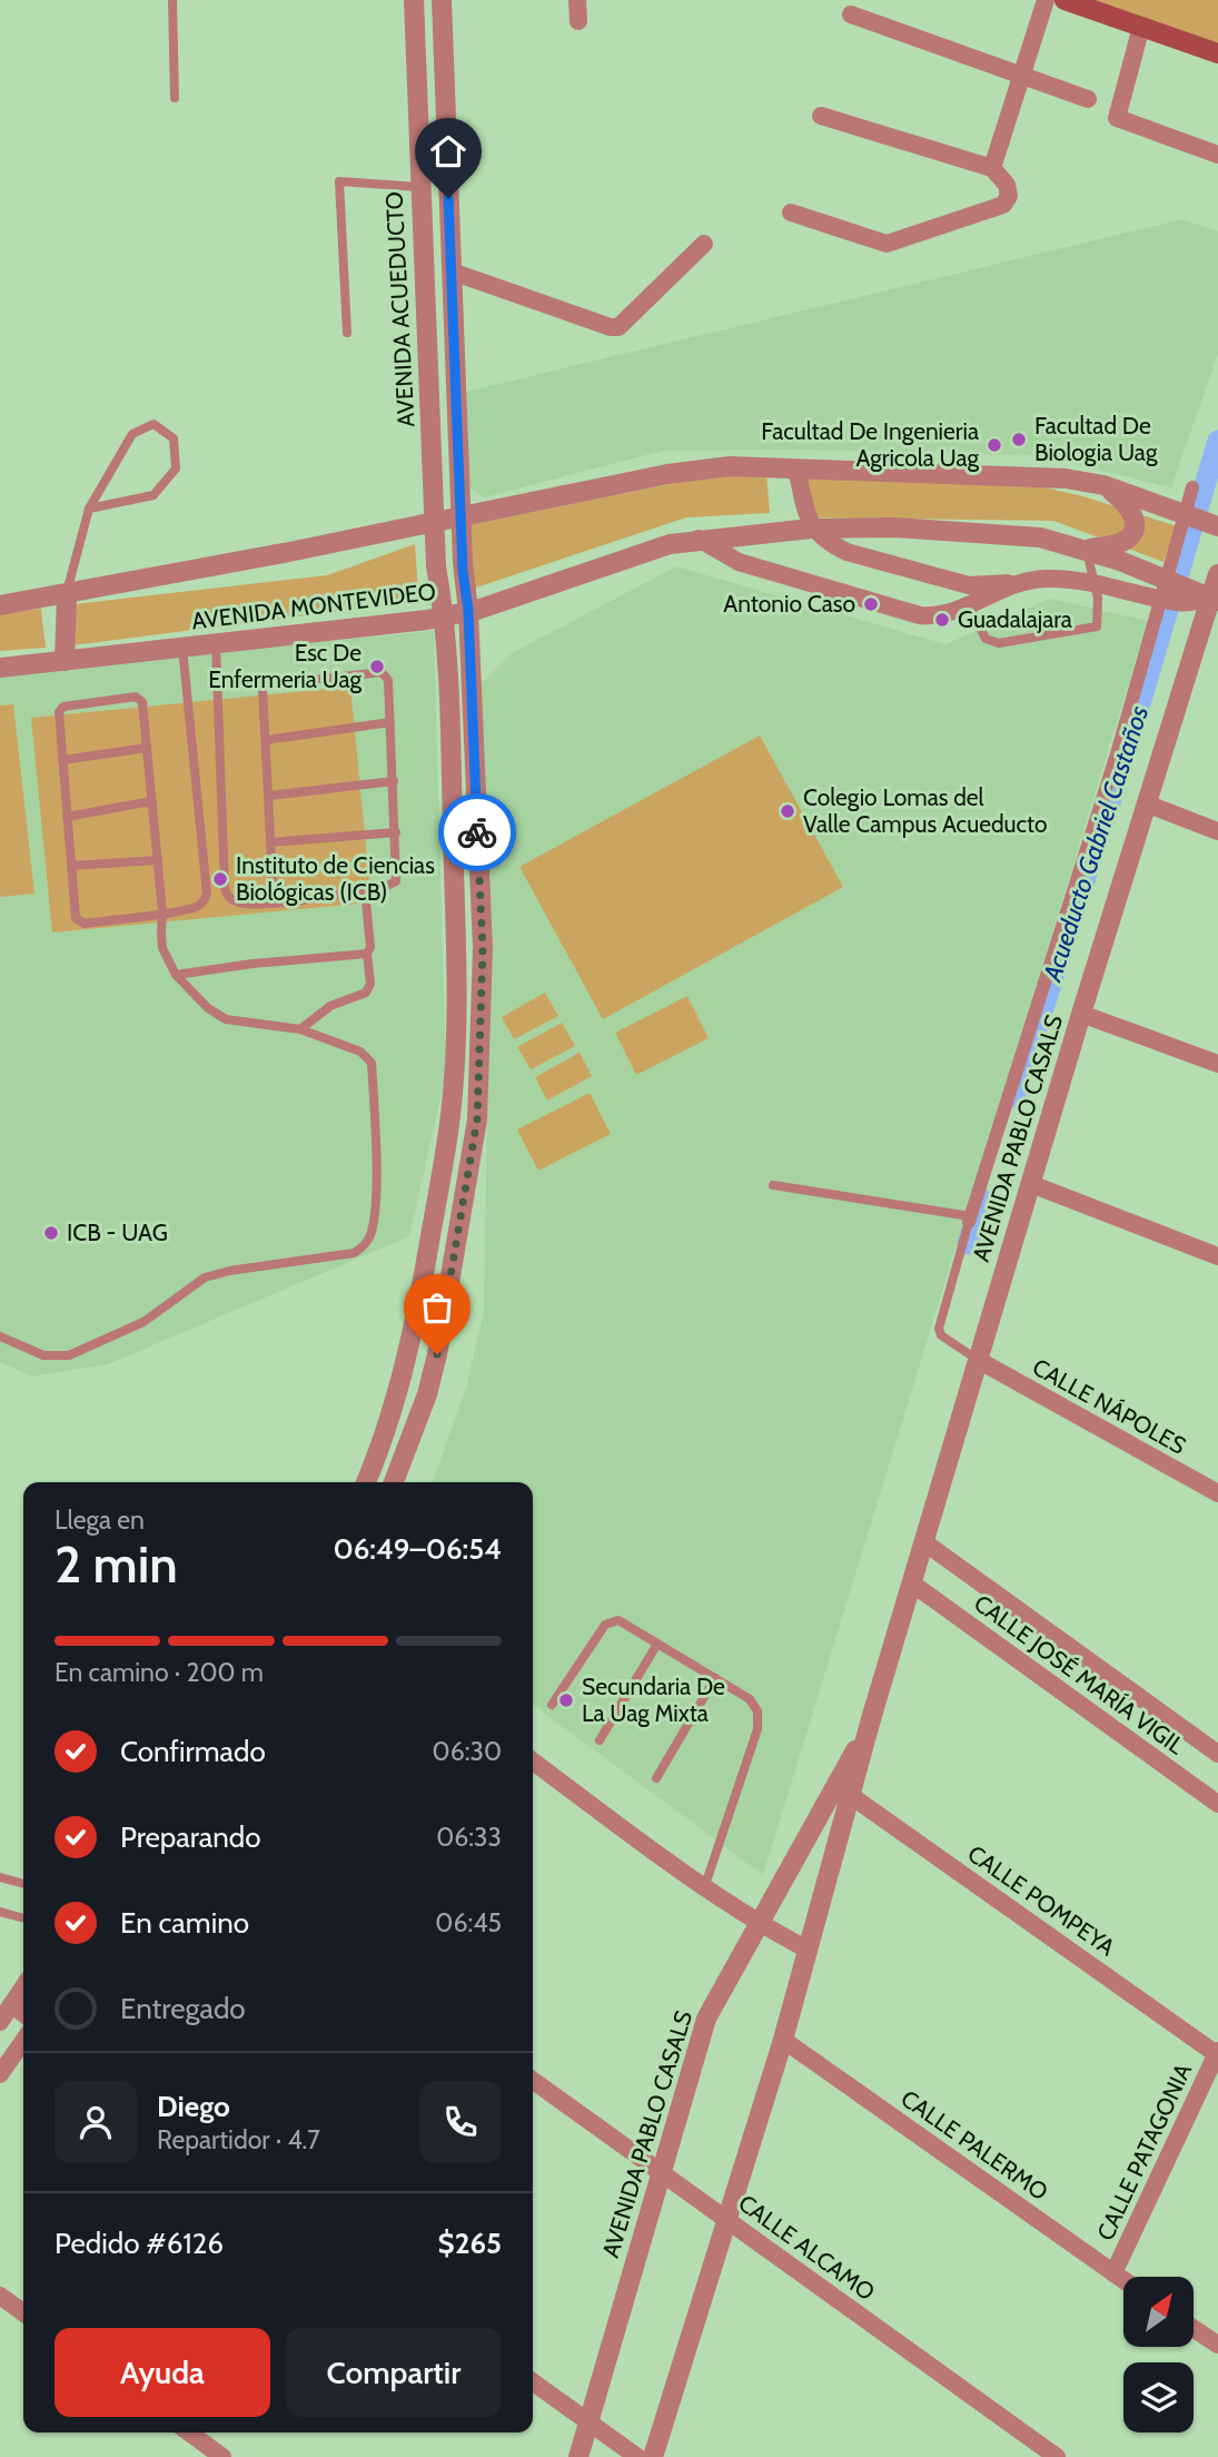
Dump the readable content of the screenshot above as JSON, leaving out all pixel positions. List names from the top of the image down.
{
  "streets": {
    "street": [
      "AVENIDA ACUEDUCTO",
      "AVENIDA MONTEVIDEO",
      "AVENIDA PABLO CASALS",
      "CALLE NÁPOLES",
      "CALLE JOSÉ MARÍA VIGIL",
      "CALLE POMPEYA",
      "CALLE PALERMO",
      "CALLE PATAGONIA",
      "CALLE ALCAMO"
    ]
  },
  "crossings": [
    ["AVENIDA ACUEDUCTO", "AVENIDA MONTEVIDEO"],
    ["AVENIDA MONTEVIDEO", "AVENIDA PABLO CASALS"],
    ["AVENIDA PABLO CASALS", "CALLE NÁPOLES"],
    ["AVENIDA PABLO CASALS", "CALLE JOSÉ MARÍA VIGIL"],
    ["AVENIDA PABLO CASALS", "CALLE POMPEYA"],
    ["AVENIDA PABLO CASALS", "CALLE PALERMO"],
    ["AVENIDA PABLO CASALS", "CALLE ALCAMO"],
    ["CALLE POMPEYA", "CALLE PATAGONIA"],
    ["CALLE PALERMO", "CALLE PATAGONIA"]
  ],
  "water": ["Acueducto Gabriel Castaños"],
  "places": [
    "Facultad De Biologia Uag",
    "Facultad De Ingenieria Agricola Uag",
    "Antonio Caso",
    "Guadalajara",
    "Esc De Enfermeria Uag",
    "Colegio Lomas del Valle Campus Acueducto",
    "Instituto de Ciencias Biológicas (ICB)",
    "ICB - UAG",
    "Secundaria De La Uag Mixta"
  ],
  "north": "top right",
  "page": {
    "heading": ["2 min", "Llega en", "06:49–06:54"],
    "panel": [
      "Diego",
      "Repartidor · 4.7",
      "Pedido #6126",
      "$265"
    ],
    "bar": "En camino · 200 m",
    "list": [
      ["Confirmado", "06:30"],
      ["Preparando", "06:33"],
      ["En camino", "06:45"],
      "Entregado"
    ],
    "buttons": ["Ayuda", "Compartir"]
  }
}
